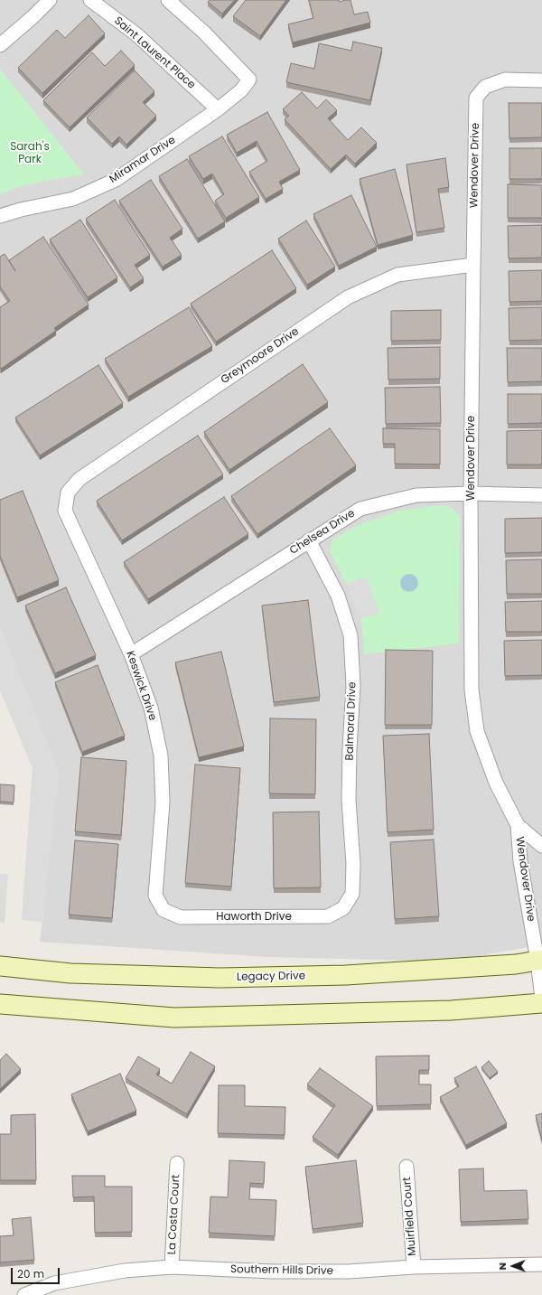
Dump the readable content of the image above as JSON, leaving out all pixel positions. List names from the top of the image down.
{
  "streets": {
    "main road": ["Legacy Drive"],
    "street": [
      "Saint Laurent Place",
      "Miramar Drive",
      "Wendover Drive",
      "Greymoore Drive",
      "Chelsea Drive",
      "Keswick Drive",
      "Balmoral Drive",
      "Haworth Drive",
      "La Costa Court",
      "Muirfield Court",
      "Southern Hills Drive"
    ]
  },
  "crossings": [
    ["Saint Laurent Place", "Miramar Drive"],
    ["Wendover Drive", "Greymoore Drive"],
    ["Wendover Drive", "Chelsea Drive"],
    ["Wendover Drive", "Legacy Drive"],
    ["Greymoore Drive", "Keswick Drive"],
    ["Chelsea Drive", "Keswick Drive"],
    ["Chelsea Drive", "Balmoral Drive"],
    ["Keswick Drive", "Haworth Drive"],
    ["Balmoral Drive", "Haworth Drive"],
    ["La Costa Court", "Southern Hills Drive"],
    ["Muirfield Court", "Southern Hills Drive"]
  ],
  "parks": ["Sarah's Park"],
  "scale_bar": "20 m",
  "north": "left"
}
